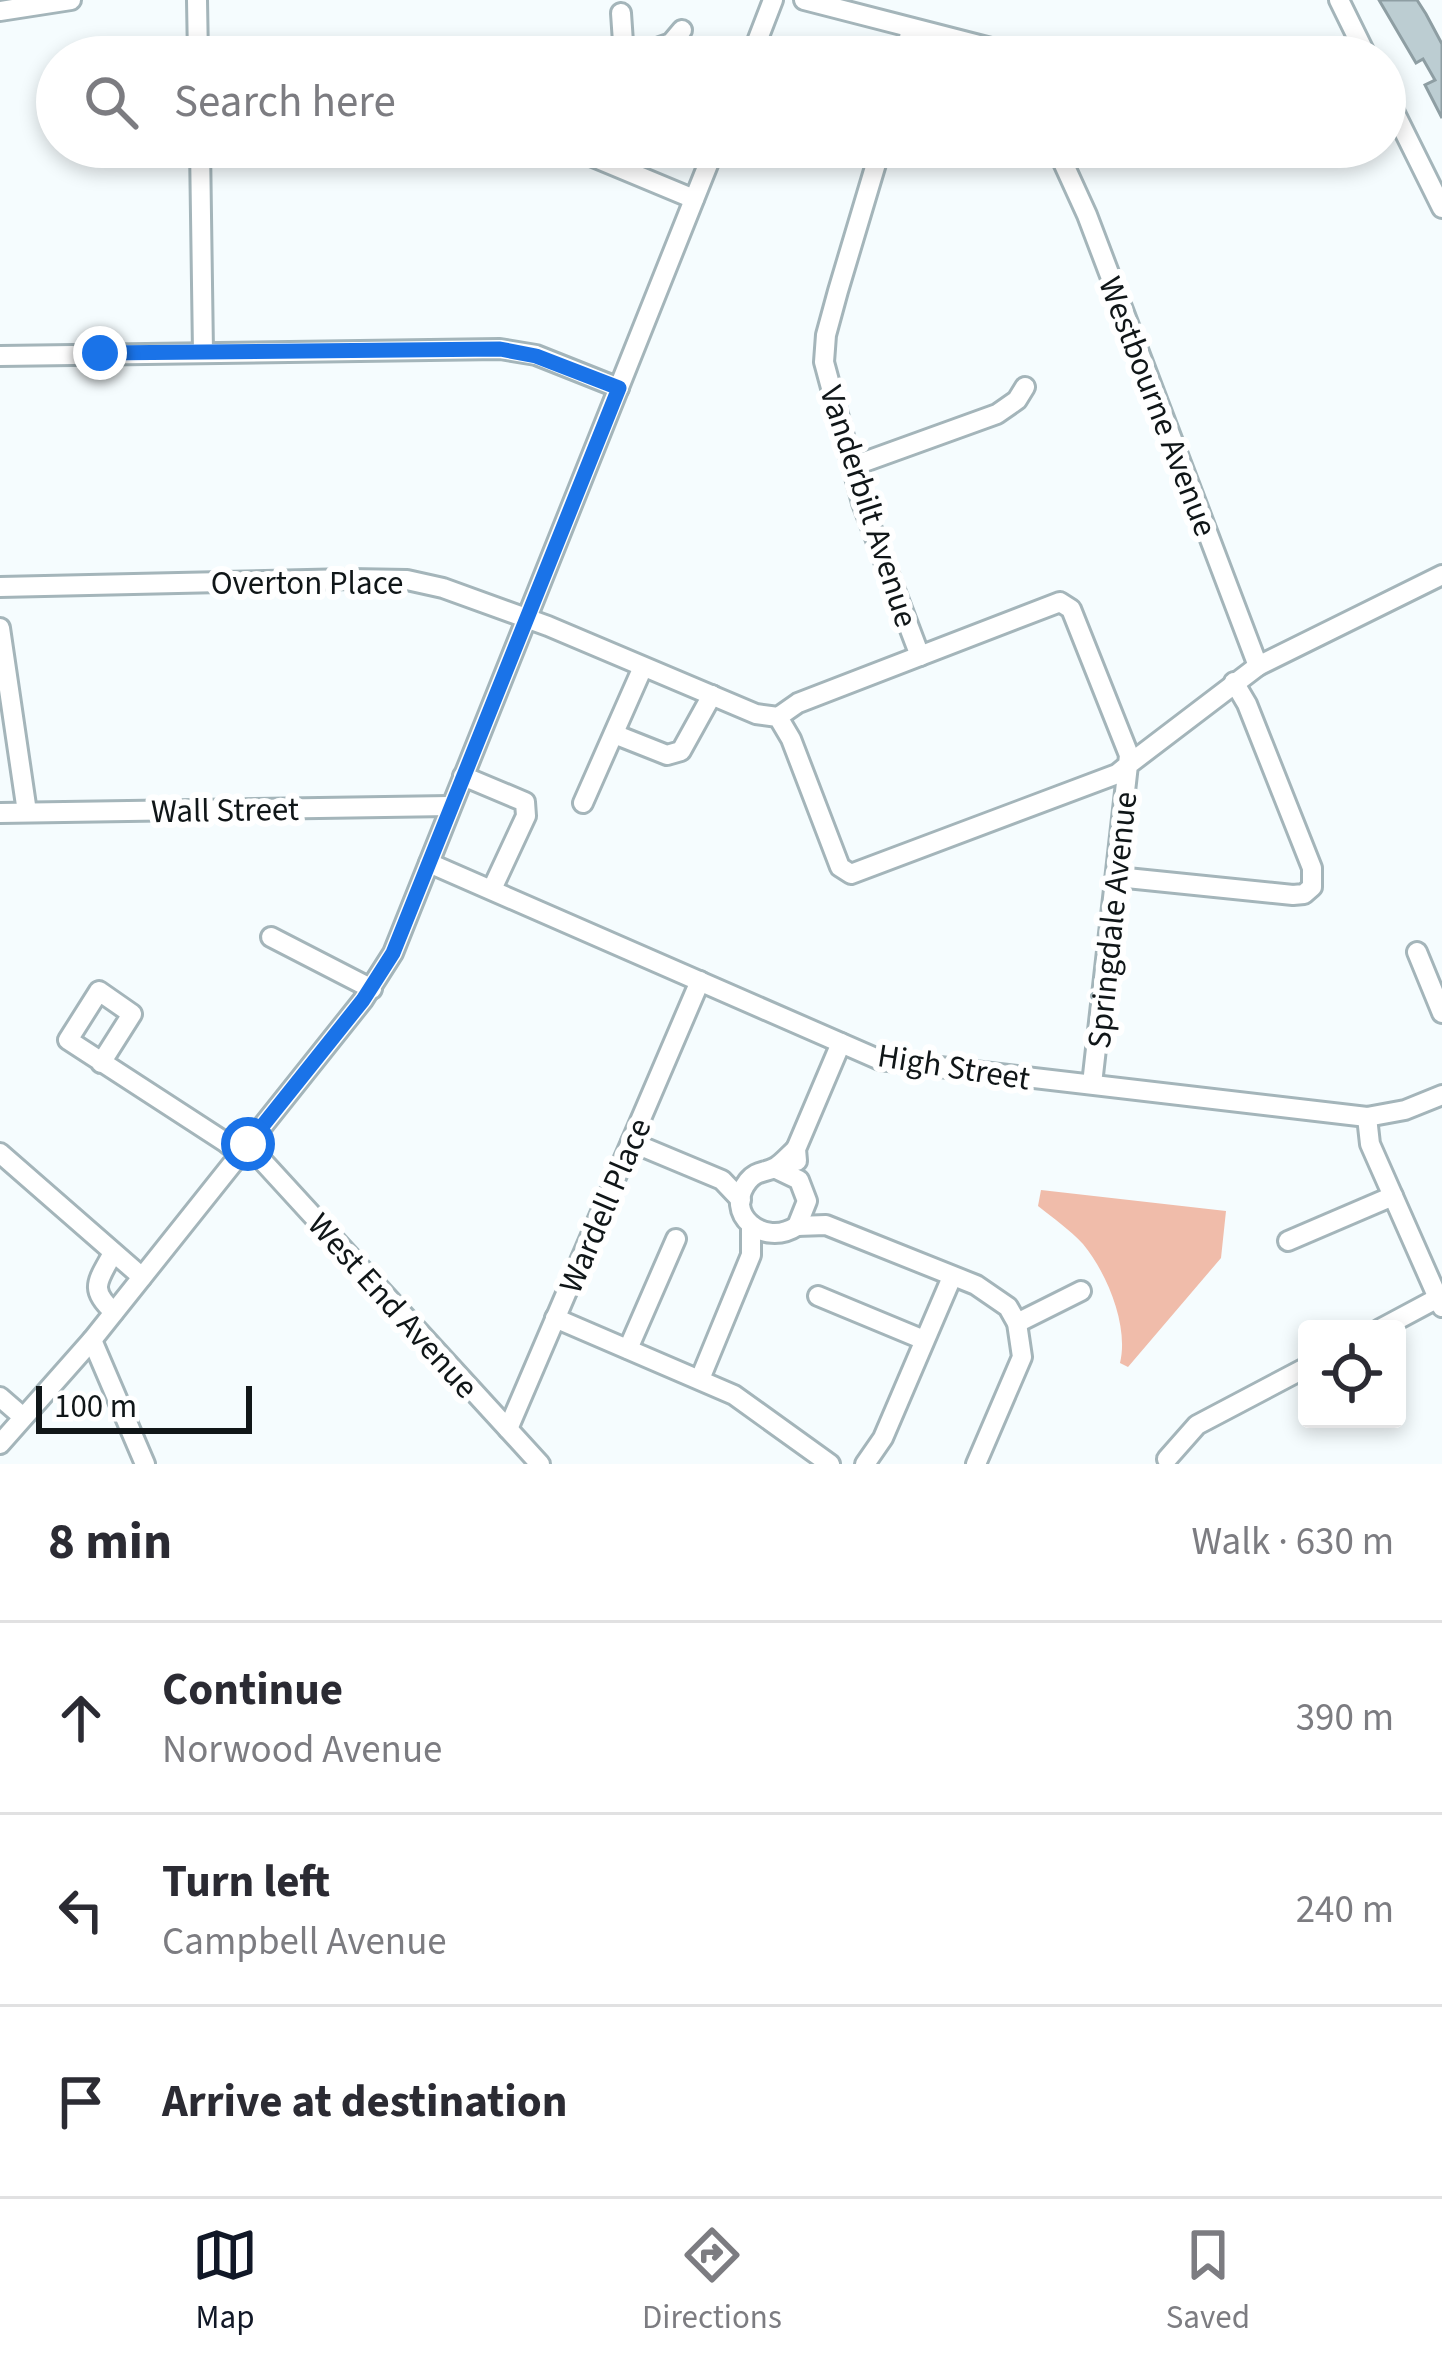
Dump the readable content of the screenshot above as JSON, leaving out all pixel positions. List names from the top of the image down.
{
  "streets": {
    "street": [
      "Westbourne Avenue",
      "Vanderbilt Avenue",
      "Overton Place",
      "Wall Street",
      "Springdale Avenue",
      "High Street",
      "Wardell Place",
      "West End Avenue"
    ]
  },
  "crossings": [
    ["Westbourne Avenue", "Springdale Avenue"],
    ["Springdale Avenue", "High Street"],
    ["High Street", "Wardell Place"],
    ["Wardell Place", "West End Avenue"]
  ],
  "scale_bar": "100 m",
  "page": {
    "search": "Search here",
    "scale": "100 m",
    "heading": ["8 min", "Walk · 630 m"],
    "list": [
      ["Continue", "Norwood Avenue", "390 m"],
      ["Turn left", "Campbell Avenue", "240 m"],
      "Arrive at destination"
    ],
    "nav": ["Map", "Directions", "Saved"]
  }
}
